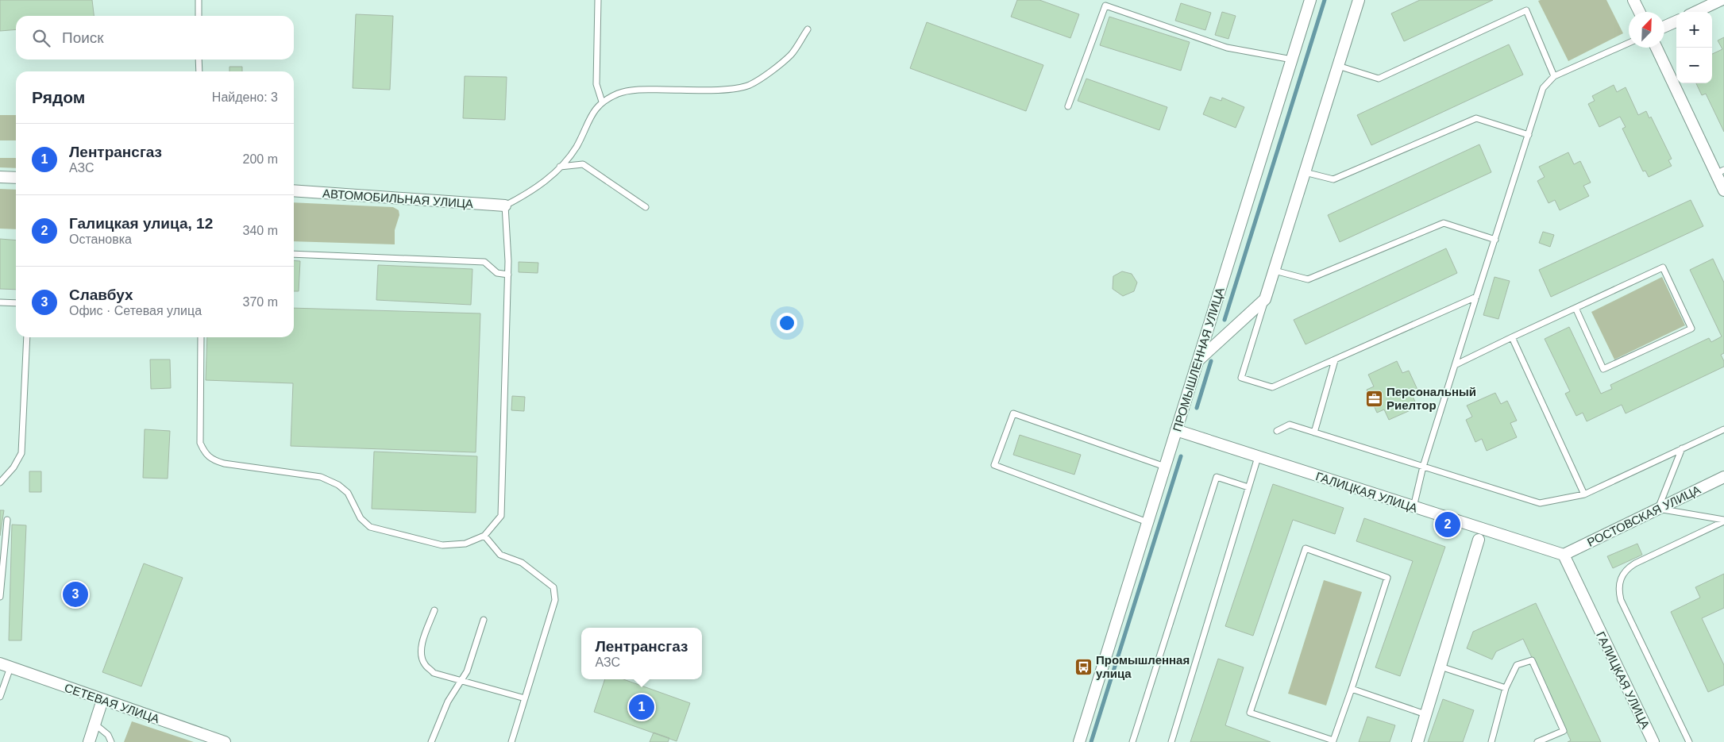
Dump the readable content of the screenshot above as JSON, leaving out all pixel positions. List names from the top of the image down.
{
  "streets": {
    "street": [
      "АВТОМОБИЛЬНАЯ УЛИЦА",
      "ПРОМЫШЛЕННАЯ УЛИЦА",
      "ГАЛИЦКАЯ УЛИЦА",
      "РОСТОВСКАЯ УЛИЦА",
      "СЕТЕВАЯ УЛИЦА"
    ]
  },
  "crossings": [
    ["ПРОМЫШЛЕННАЯ УЛИЦА", "ГАЛИЦКАЯ УЛИЦА"],
    ["ГАЛИЦКАЯ УЛИЦА", "РОСТОВСКАЯ УЛИЦА"]
  ],
  "places": {
    "office": ["Персональный Риелтор"],
    "bus stop": ["Промышленная улица"]
  },
  "north": "top right",
  "page": {
    "map_buttons": ["+", "−"],
    "search": "Поиск",
    "heading": ["Рядом", "Найдено: 3"],
    "list": [
      {
        "mark": "1",
        "name": "Лентрансгаз",
        "note": "АЗС",
        "value": "200 m"
      },
      {
        "mark": "2",
        "name": "Галицкая улица, 12",
        "note": "Остановка",
        "value": "340 m"
      },
      {
        "mark": "3",
        "name": "Славбух",
        "note": "Офис · Сетевая улица",
        "value": "370 m"
      }
    ],
    "pins": ["2", "3", "1"],
    "popup": ["Лентрансгаз", "АЗС"]
  }
}
